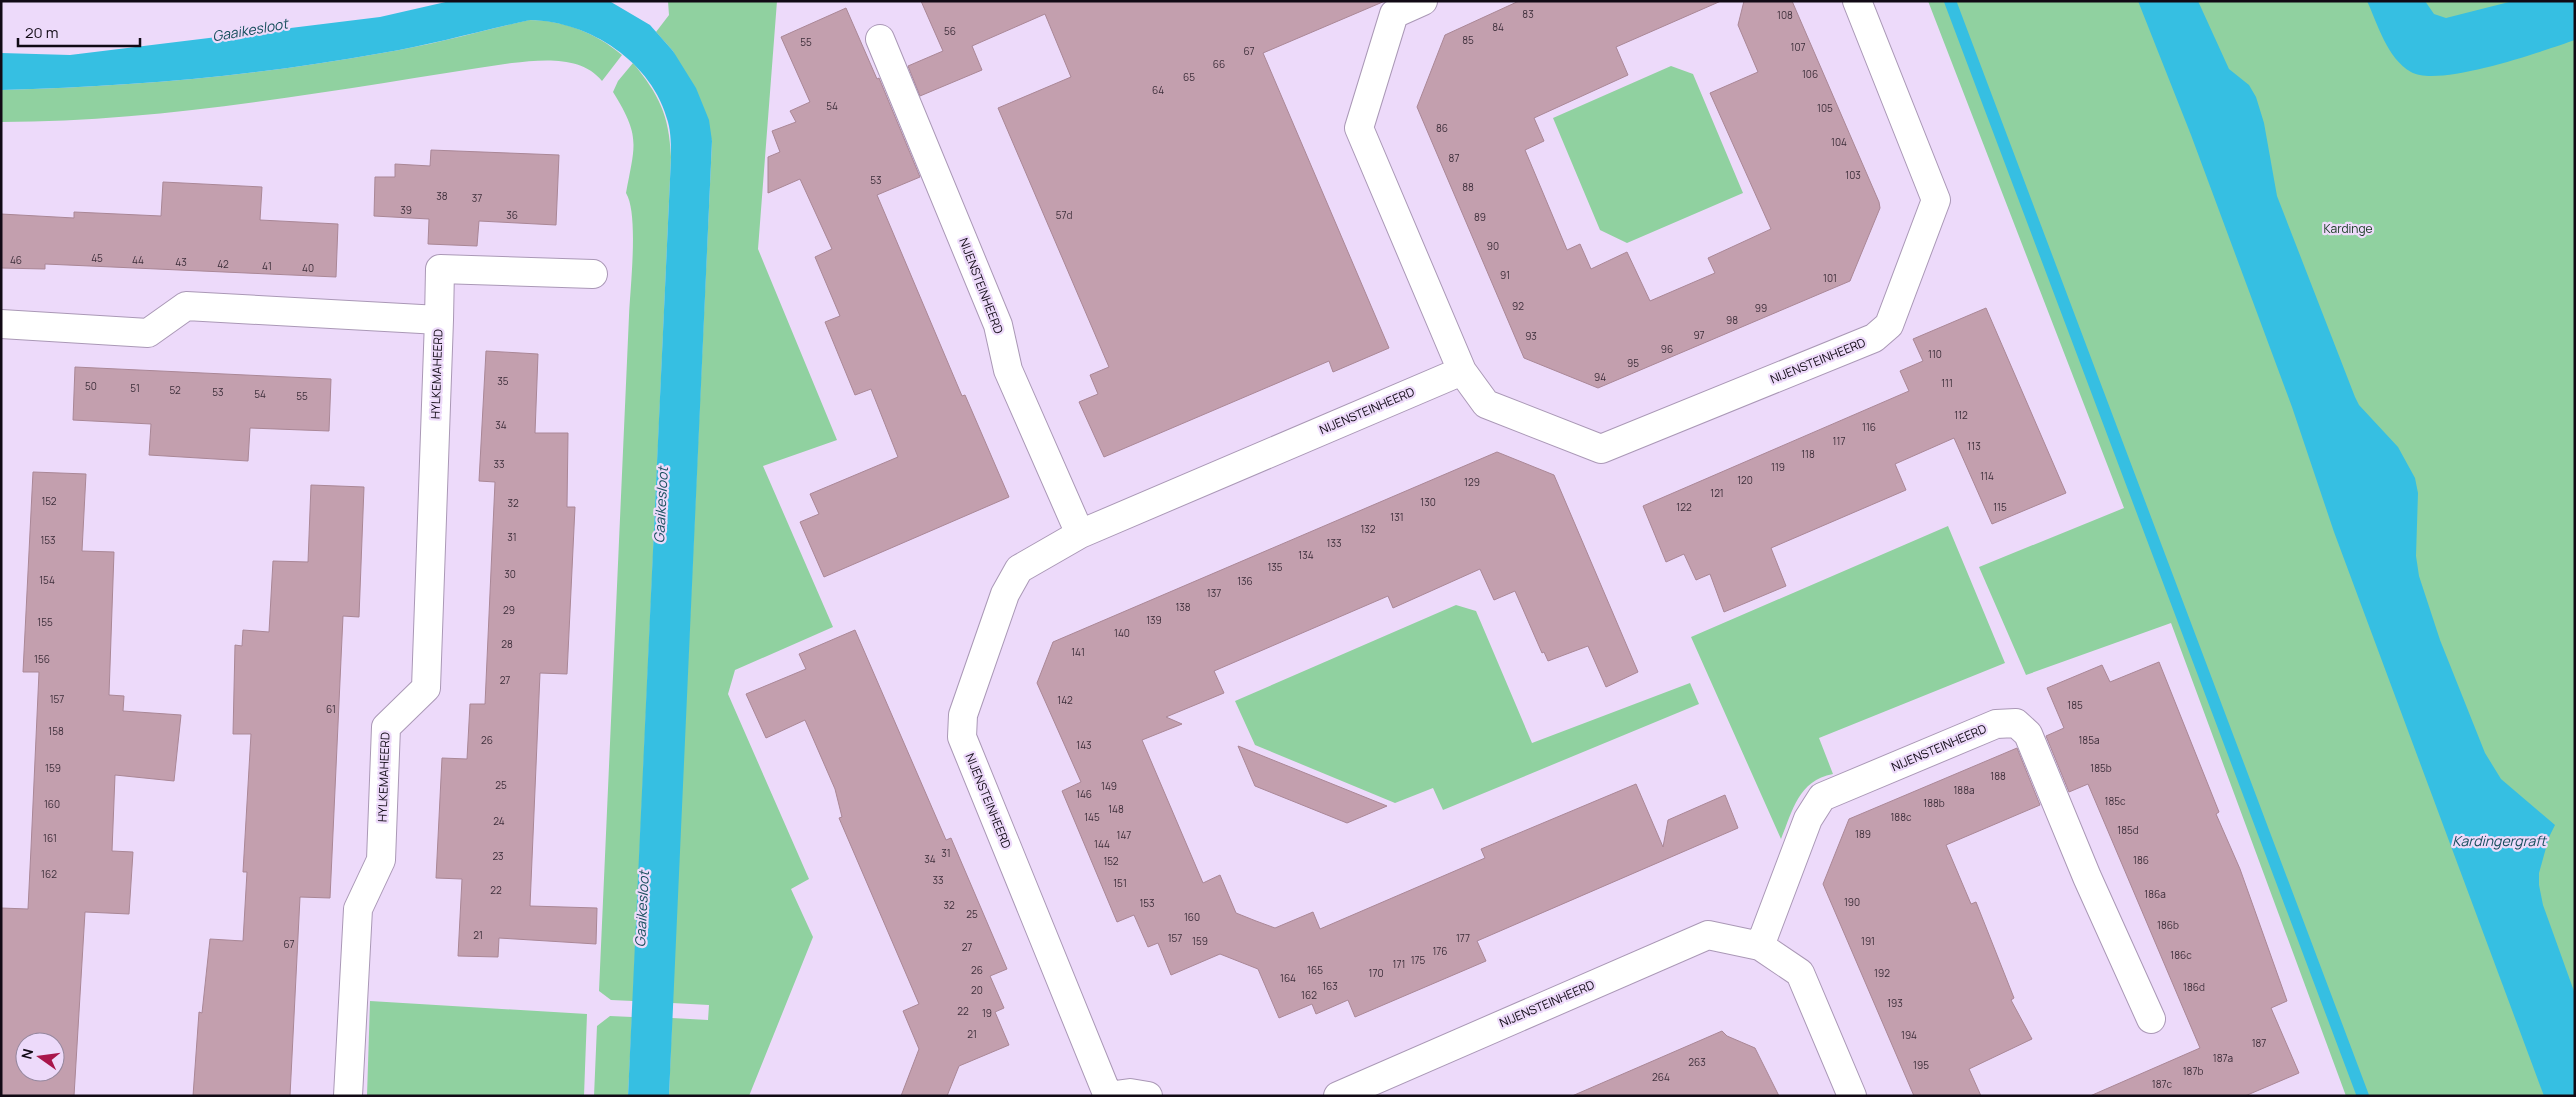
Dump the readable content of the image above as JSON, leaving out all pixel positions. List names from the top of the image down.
{
  "streets": {
    "street": ["NIJENSTEINHEERD", "HYLKEMAHEERD"]
  },
  "water": ["Gaaikesloot", "Kardingergraft"],
  "parks": ["Kardinge"],
  "house_numbers": [
    "83",
    "108",
    "84",
    "56",
    "85",
    "55",
    "107",
    "67",
    "66",
    "106",
    "65",
    "64",
    "54",
    "105",
    "86",
    "104",
    "87",
    "103",
    "53",
    "88",
    "38",
    "37",
    "39",
    "36",
    "57d",
    "89",
    "90",
    "45",
    "46",
    "44",
    "43",
    "42",
    "41",
    "40",
    "91",
    "101",
    "92",
    "99",
    "98",
    "97",
    "93",
    "96",
    "110",
    "95",
    "94",
    "35",
    "111",
    "50",
    "51",
    "52",
    "53",
    "54",
    "55",
    "112",
    "34",
    "116",
    "117",
    "113",
    "118",
    "33",
    "119",
    "114",
    "120",
    "129",
    "121",
    "152",
    "130",
    "32",
    "122",
    "115",
    "131",
    "132",
    "31",
    "153",
    "133",
    "134",
    "135",
    "30",
    "154",
    "136",
    "137",
    "138",
    "29",
    "139",
    "155",
    "140",
    "28",
    "141",
    "156",
    "27",
    "157",
    "142",
    "185",
    "61",
    "158",
    "26",
    "185a",
    "143",
    "159",
    "185b",
    "188",
    "25",
    "149",
    "188a",
    "146",
    "185c",
    "188b",
    "160",
    "148",
    "145",
    "188c",
    "24",
    "185d",
    "189",
    "147",
    "161",
    "144",
    "31",
    "23",
    "34",
    "186",
    "152",
    "162",
    "33",
    "151",
    "22",
    "186a",
    "190",
    "153",
    "32",
    "25",
    "160",
    "186b",
    "21",
    "157",
    "177",
    "159",
    "191",
    "67",
    "27",
    "176",
    "186c",
    "175",
    "171",
    "26",
    "165",
    "170",
    "192",
    "164",
    "163",
    "186d",
    "20",
    "162",
    "193",
    "22",
    "19",
    "21",
    "194",
    "187",
    "187a",
    "263",
    "195",
    "187b",
    "264",
    "187c"
  ],
  "scale_bar": "20 m",
  "north": "left"
}
